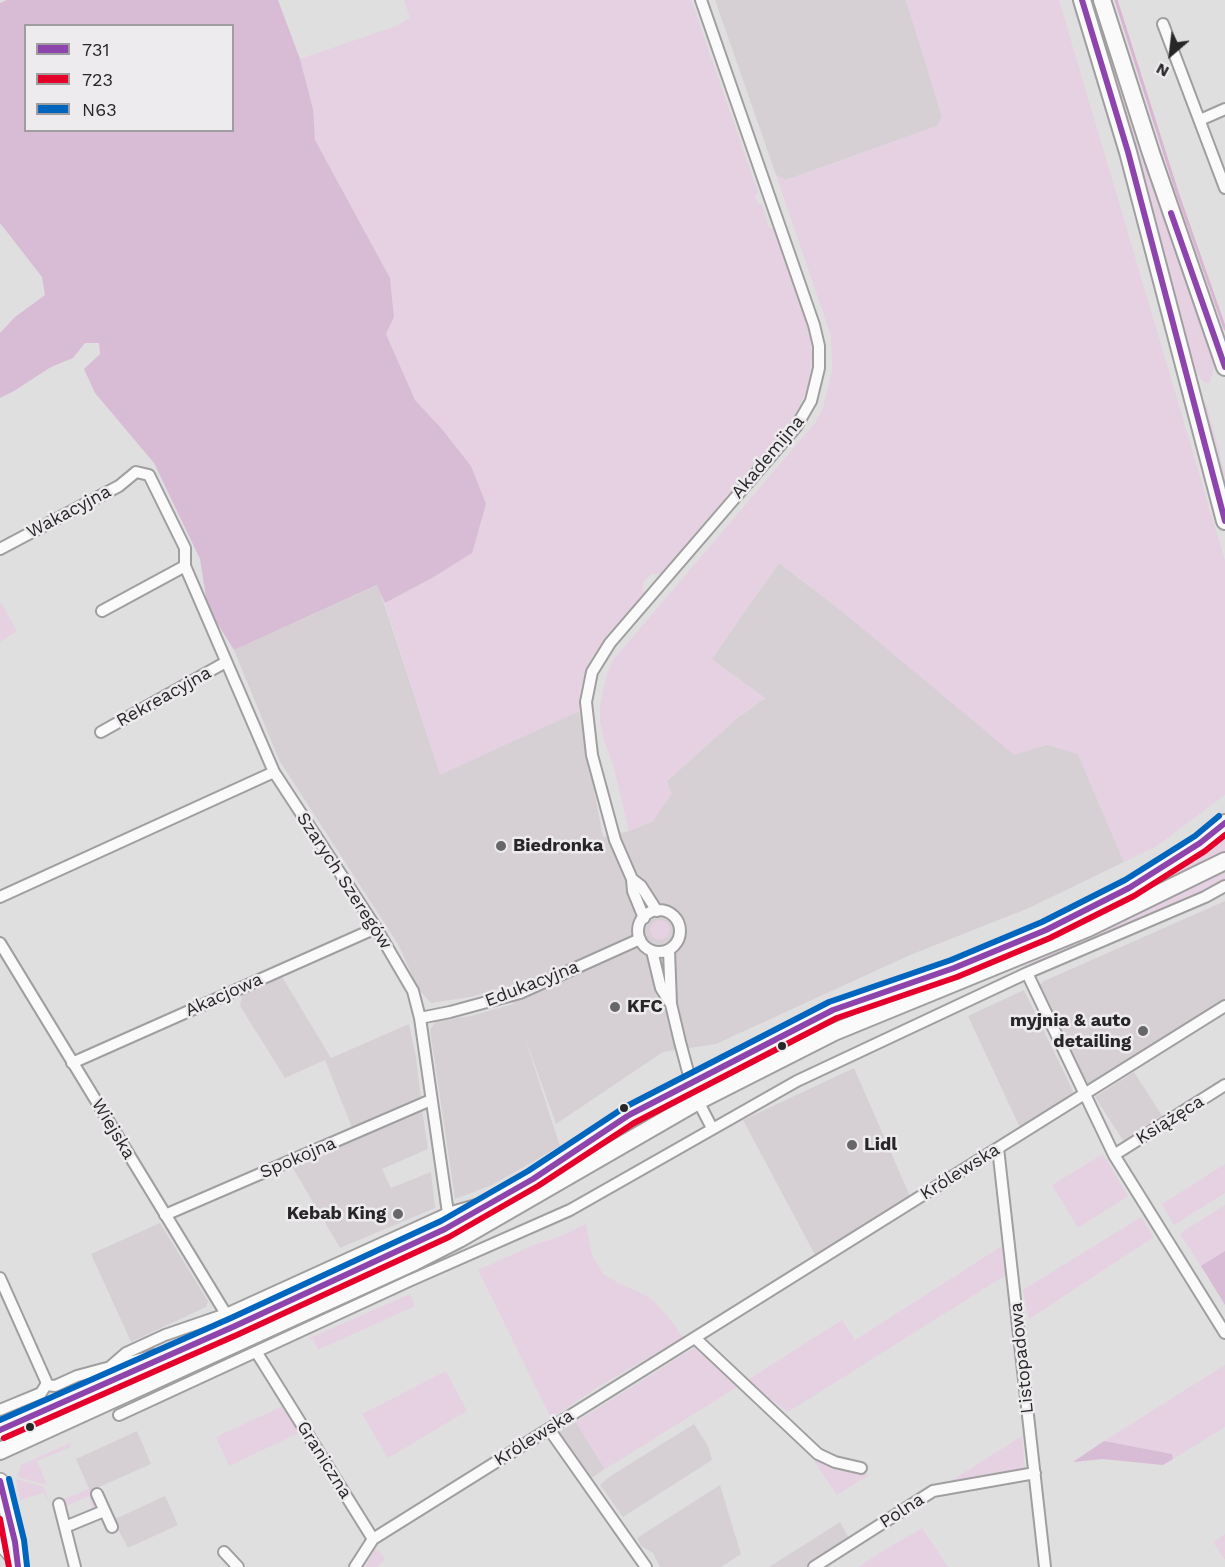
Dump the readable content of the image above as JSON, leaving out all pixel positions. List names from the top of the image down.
{
  "streets": {
    "street": [
      "Akademijna",
      "Wakacyjna",
      "Rekreacyjna",
      "Szarych Szeregów",
      "Edukacyjna",
      "Akacjowa",
      "Książęca",
      "Wiejska",
      "Spokojna",
      "Królewska",
      "Listopadowa",
      "Graniczna",
      "Polna"
    ]
  },
  "crossings": [
    ["Akademijna", "Edukacyjna"],
    ["Wakacyjna", "Szarych Szeregów"],
    ["Rekreacyjna", "Szarych Szeregów"],
    ["Szarych Szeregów", "Edukacyjna"],
    ["Szarych Szeregów", "Akacjowa"],
    ["Szarych Szeregów", "Spokojna"],
    ["Akacjowa", "Wiejska"],
    ["Wiejska", "Spokojna"],
    ["Królewska", "Listopadowa"],
    ["Królewska", "Graniczna"],
    ["Listopadowa", "Polna"]
  ],
  "places": [
    "Biedronka",
    "KFC",
    "myjnia & auto detailing",
    "Lidl",
    "Kebab King"
  ],
  "lines": ["transit line 731", "transit line N63", "transit line 723"],
  "legend": ["731", "723", "N63"],
  "north": "bottom left"
}
